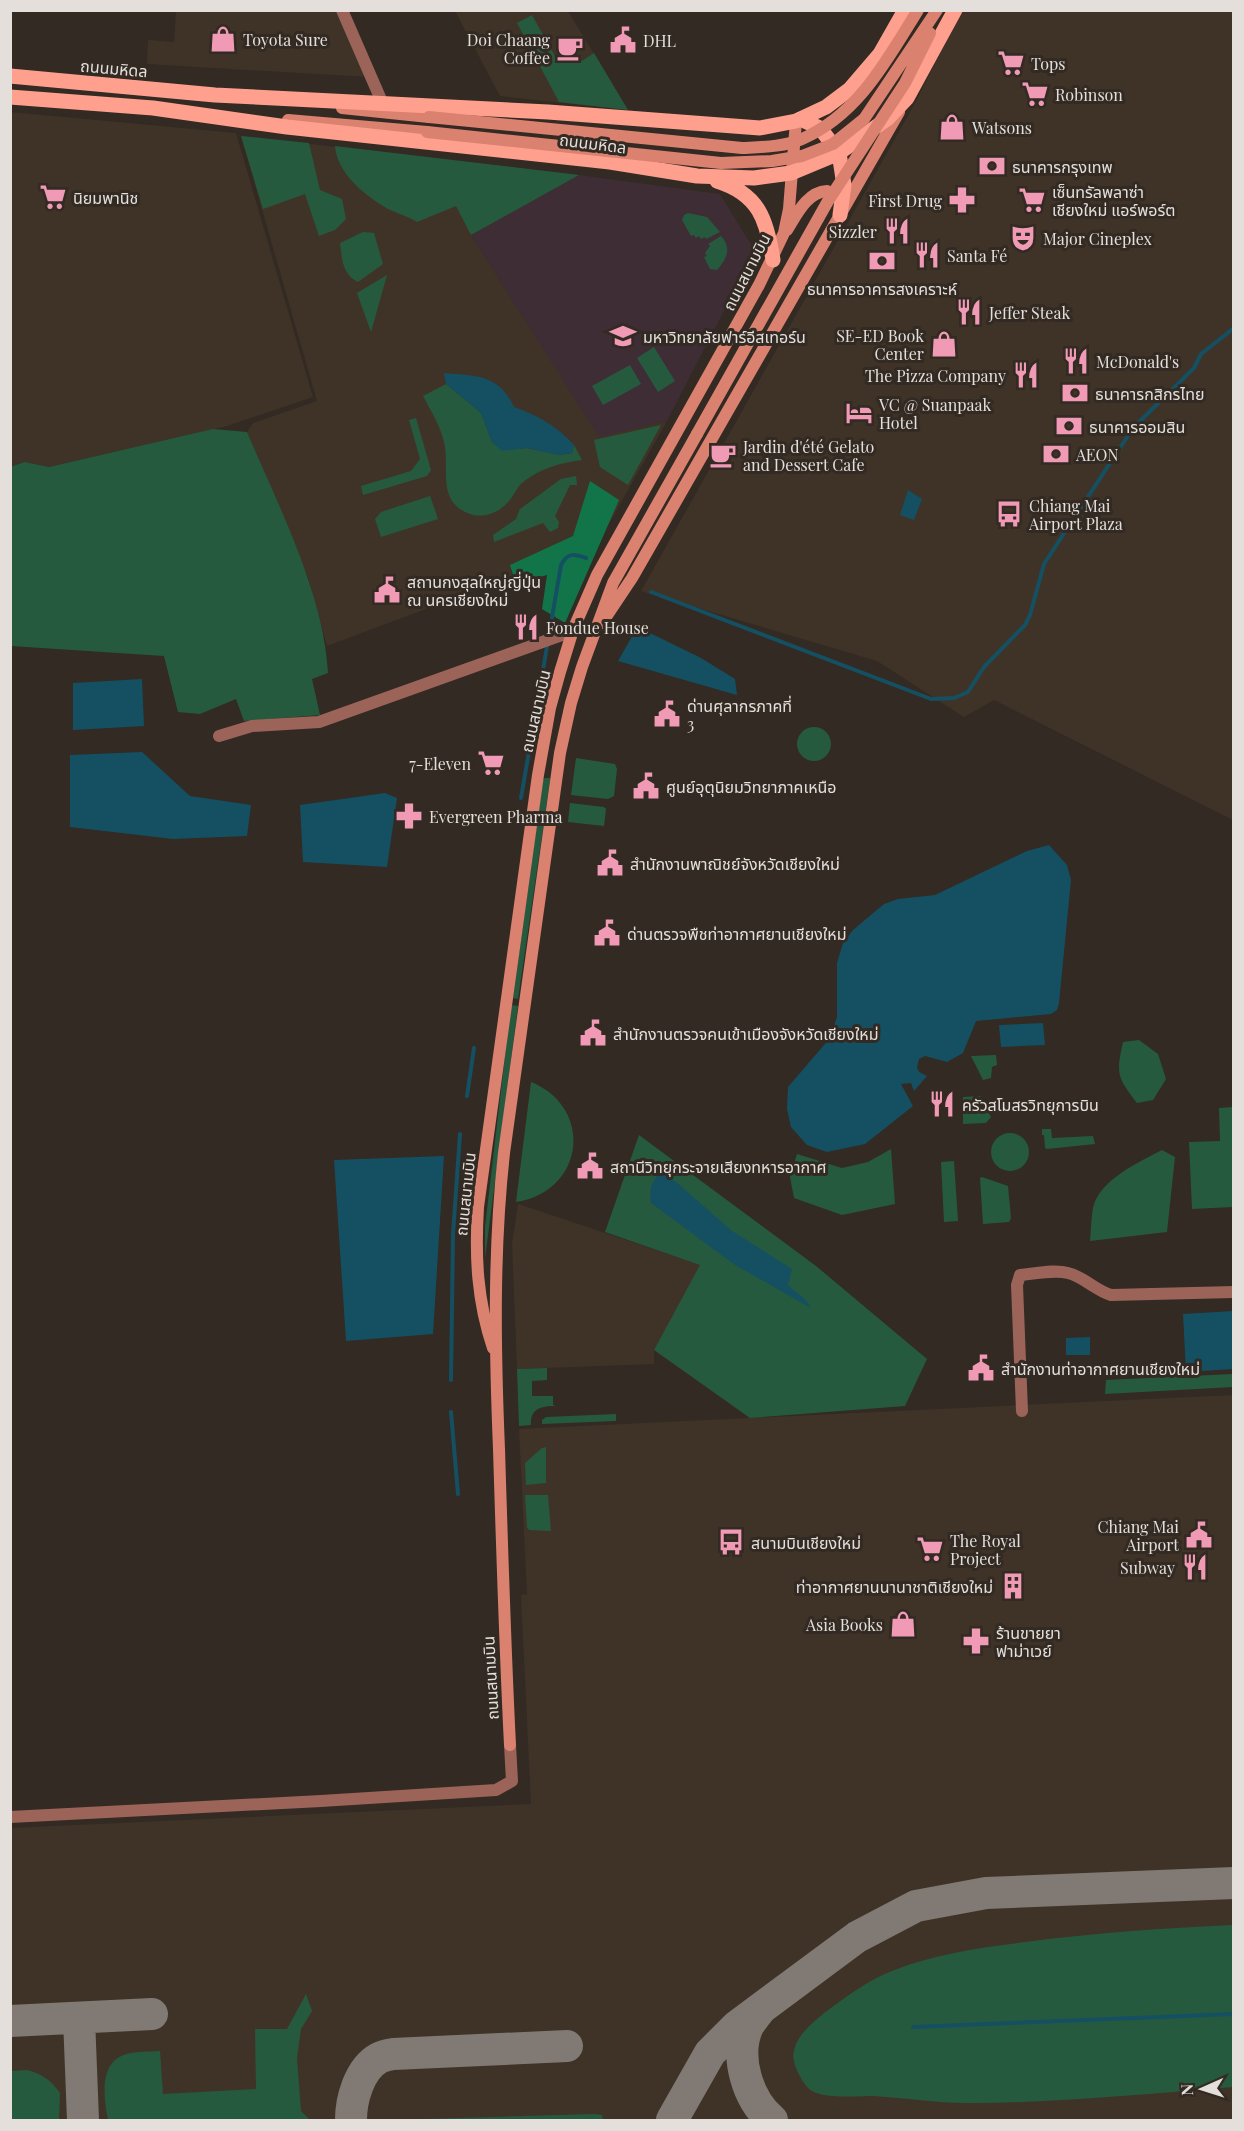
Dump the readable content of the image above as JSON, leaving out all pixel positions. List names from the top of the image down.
{
  "streets": {
    "main road": ["ถนนมหิดล", "ถนนสนามบิน"]
  },
  "crossings": [
    ["ถนนมหิดล", "ถนนสนามบิน"]
  ],
  "places": {
    "shop": [
      "Toyota Sure",
      "Watsons",
      "SE-ED Book Center",
      "Asia Books"
    ],
    "public building": [
      "DHL",
      "สถานกงสุลใหญ่ญี่ปุ่น ณ นครเชียงใหม่",
      "ด่านศุลากรภาคที่ 3",
      "ศูนย์อุตุนิยมวิทยาภาคเหนือ",
      "สำนักงานพาณิชย์จังหวัดเชียงใหม่",
      "ด่านตรวจพืชท่าอากาศยานเชียงใหม่",
      "สำนักงานตรวจคนเข้าเมืองจังหวัดเชียงใหม่",
      "สถานีวิทยุกระจายเสียงทหารอากาศ",
      "สำนักงานท่าอากาศยานเชียงใหม่",
      "Chiang Mai Airport"
    ],
    "cafe": ["Doi Chaang Coffee", "Jardin d'été Gelato and Dessert Cafe"],
    "supermarket": [
      "Tops",
      "Robinson",
      "นิยมพานิช",
      "เซ็นทรัลพลาซ่า เชียงใหม่ แอร์พอร์ต",
      "7-Eleven",
      "The Royal Project"
    ],
    "bank": [
      "ธนาคารกรุงเทพ",
      "ธนาคารอาคารสงเคราะห์",
      "ธนาคารกสิกรไทย",
      "ธนาคารออมสิน",
      "AEON"
    ],
    "pharmacy": ["First Drug", "Evergreen Pharma", "ร้านขายยา ฟาม่าเวย์"],
    "restaurant": [
      "Sizzler",
      "Santa Fé",
      "Jeffer Steak",
      "McDonald's",
      "The Pizza Company",
      "Fondue House",
      "ครัวสโมสรวิทยุการบิน",
      "Subway"
    ],
    "theatre": ["Major Cineplex"],
    "school or university": ["มหาวิทยาลัยฟาร์อีสเทอร์น"],
    "hotel": ["VC @ Suanpaak Hotel"],
    "bus stop": ["Chiang Mai Airport Plaza", "สนามบินเชียงใหม่"],
    "building": ["ท่าอากาศยานนานาชาติเชียงใหม่"]
  },
  "north": "left"
}
